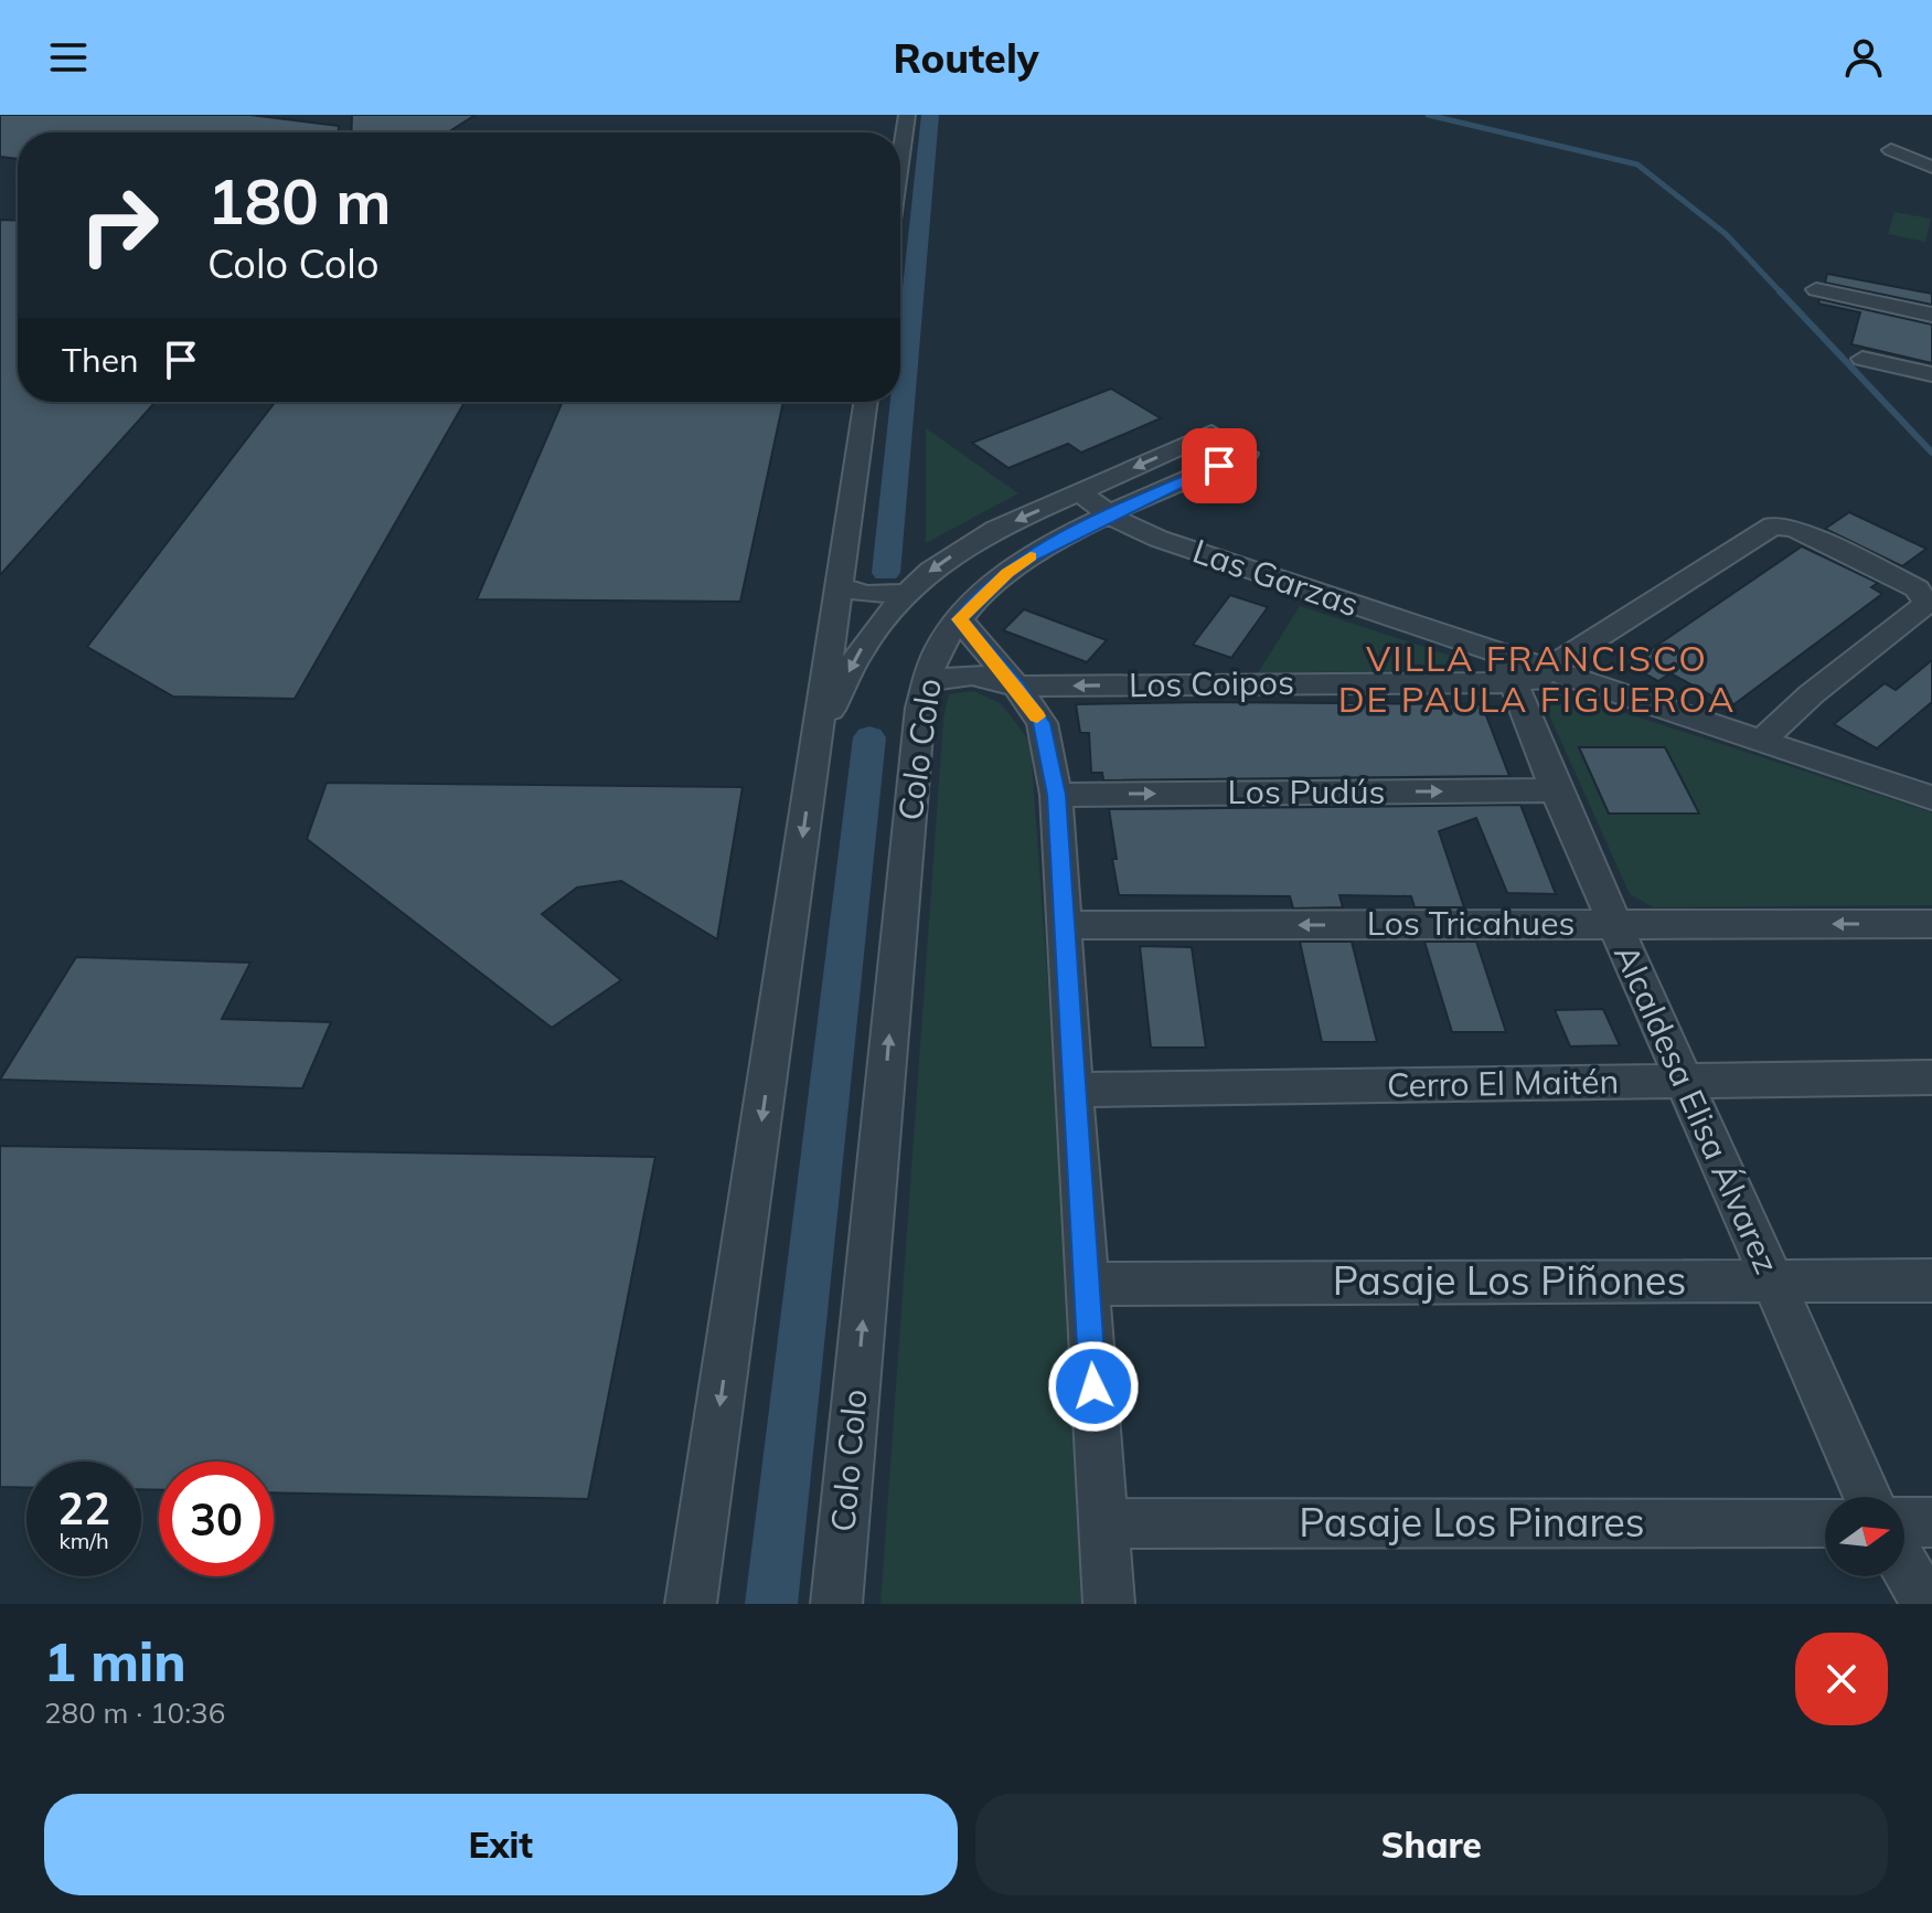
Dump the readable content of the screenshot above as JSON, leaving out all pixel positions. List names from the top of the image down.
{
  "streets": {
    "street": [
      "Las Garzas",
      "Los Coipos",
      "Colo Colo",
      "Los Pudús",
      "Los Tricahues",
      "Cerro El Maitén",
      "Alcaldesa Elisa Álvarez",
      "Pasaje Los Piñones",
      "Pasaje Los Pinares"
    ]
  },
  "crossings": [
    ["Las Garzas", "Los Coipos"],
    ["Las Garzas", "Colo Colo"],
    ["Las Garzas", "Alcaldesa Elisa Álvarez"],
    ["Los Coipos", "Colo Colo"],
    ["Los Coipos", "Alcaldesa Elisa Álvarez"],
    ["Los Pudús", "Alcaldesa Elisa Álvarez"],
    ["Los Tricahues", "Alcaldesa Elisa Álvarez"],
    ["Cerro El Maitén", "Alcaldesa Elisa Álvarez"],
    ["Alcaldesa Elisa Álvarez", "Pasaje Los Piñones"]
  ],
  "one_way": ["Los Coipos", "Los Pudús", "Los Tricahues"],
  "districts": ["VILLA FRANCISCO DE PAULA FIGUEROA"],
  "north": "right",
  "page": {
    "header": "Routely",
    "turn": ["180 m", "Colo Colo"],
    "then": "Then",
    "speed": "22 km/h",
    "limit": "30",
    "heading": ["1 min", "280 m · 10:36"],
    "buttons": ["Exit", "Share"]
  }
}
